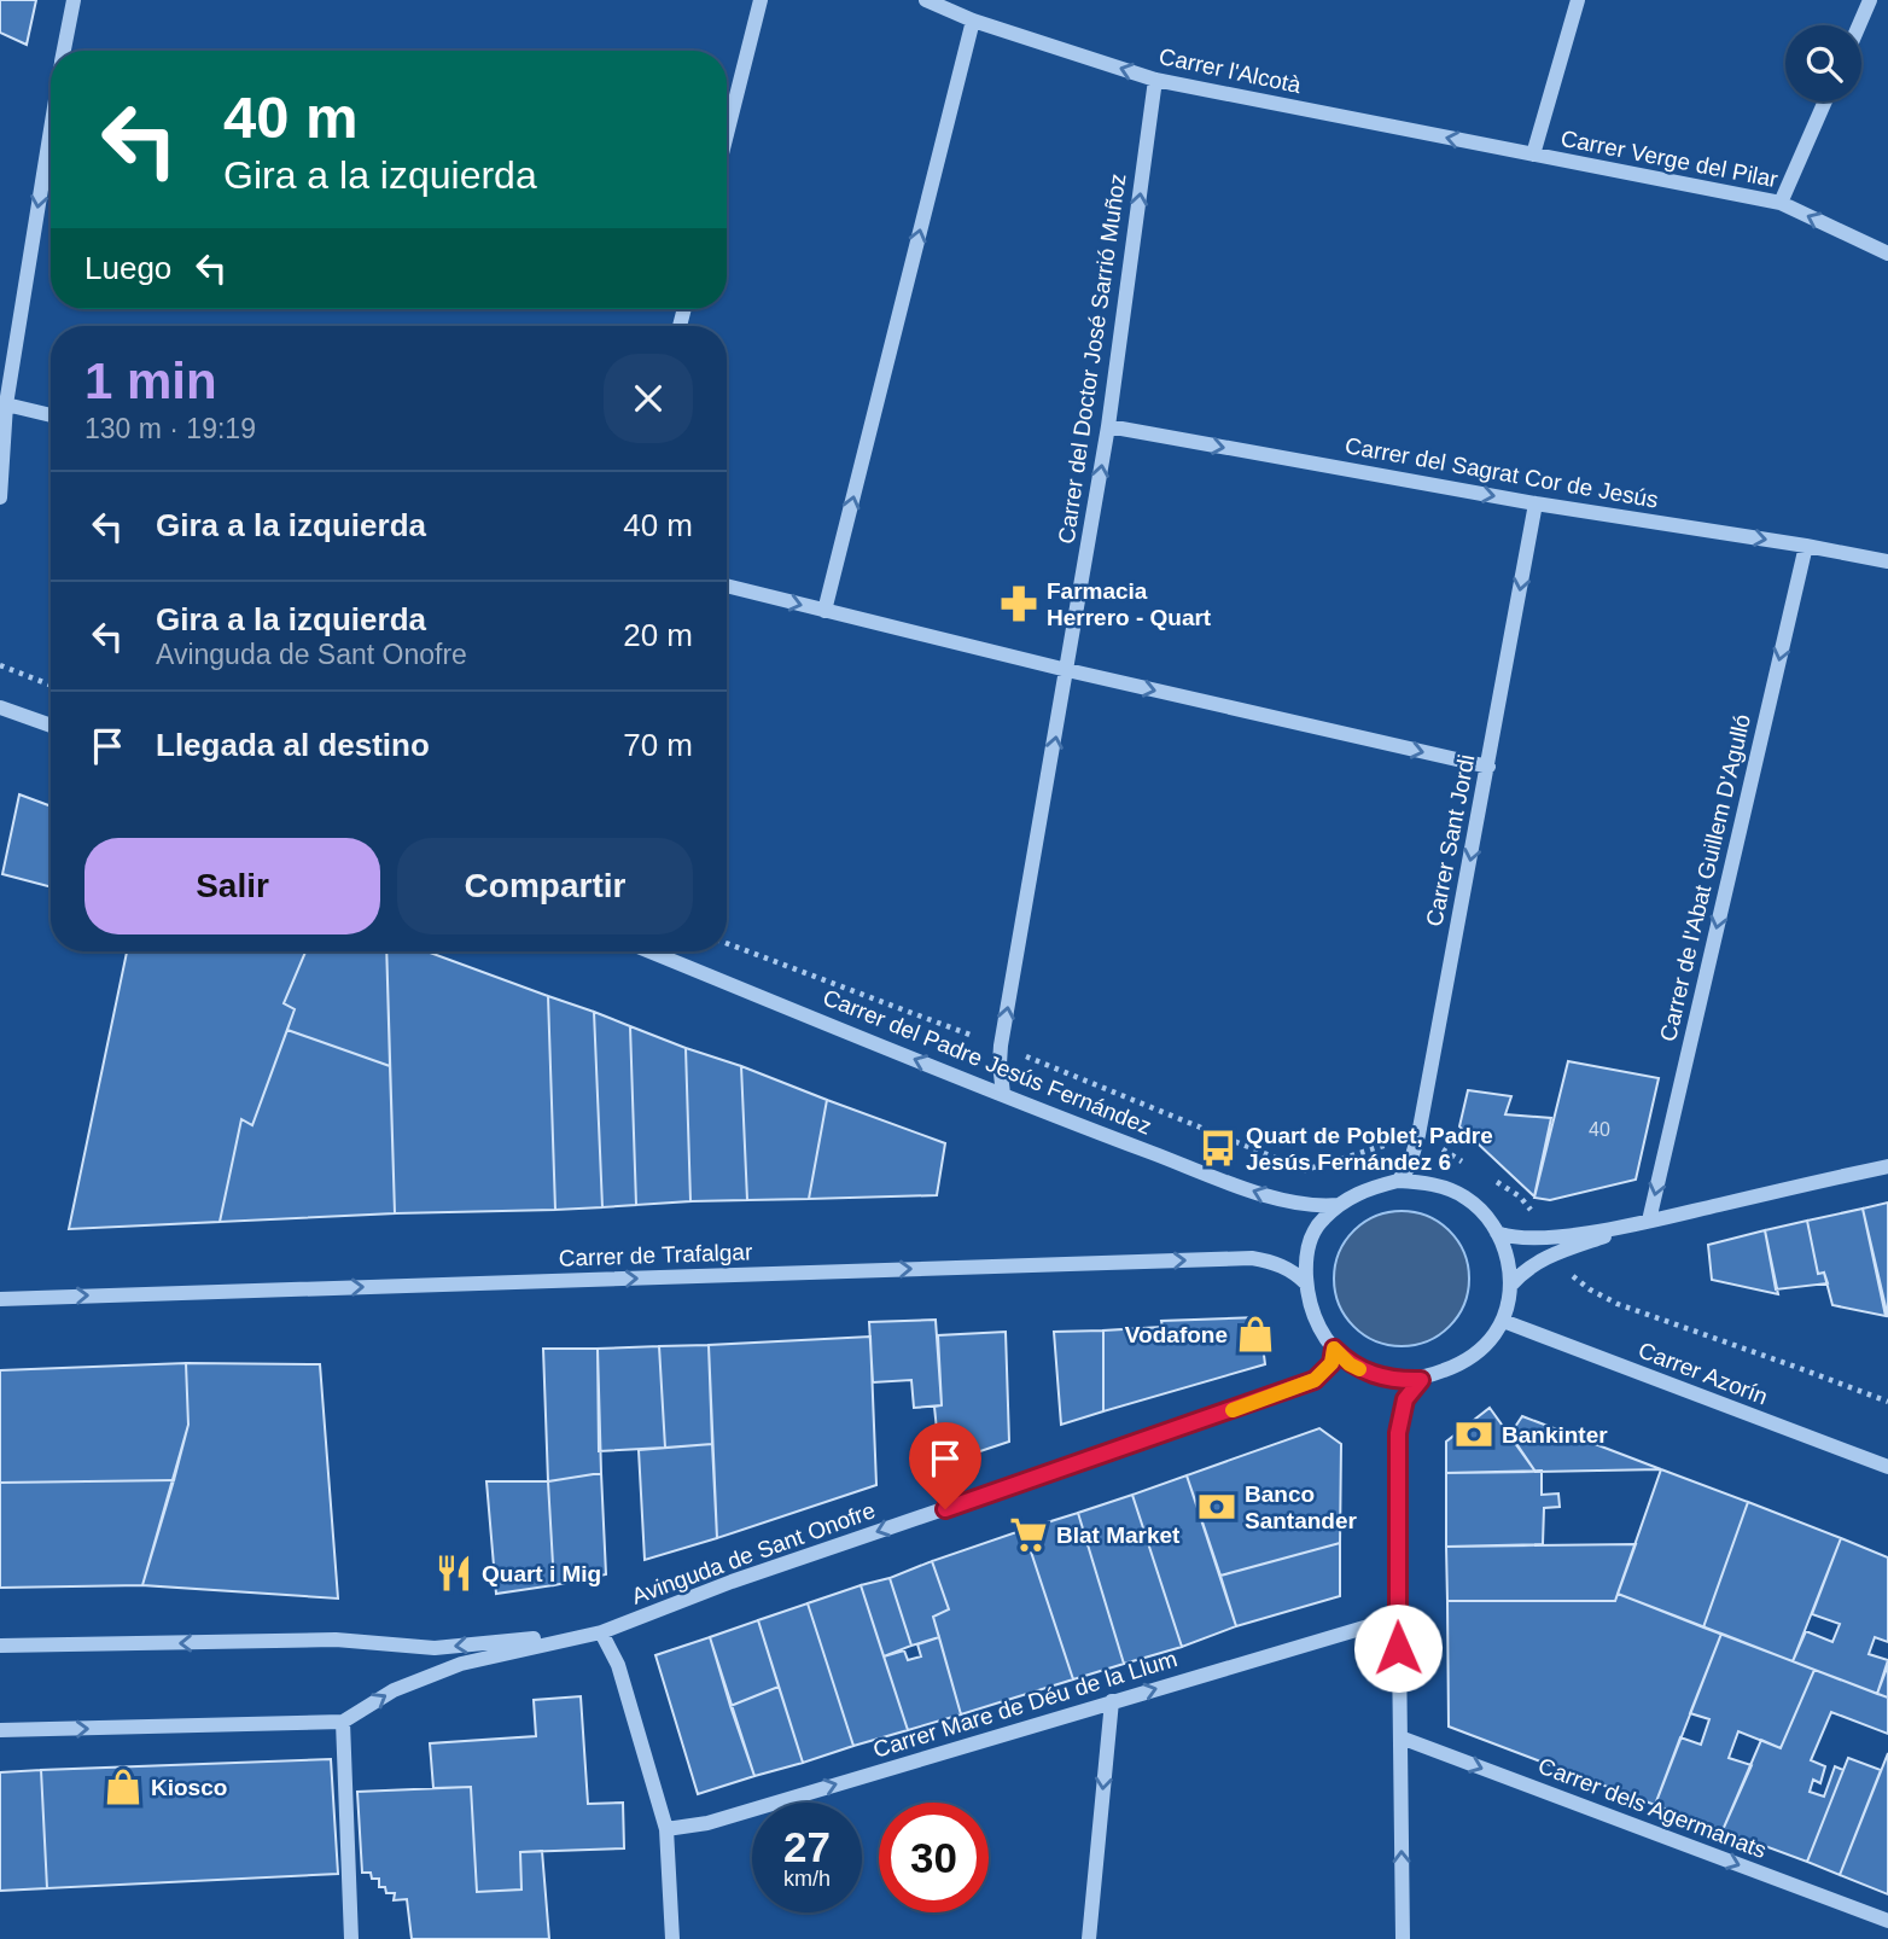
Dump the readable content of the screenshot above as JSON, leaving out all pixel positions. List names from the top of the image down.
{
  "streets": {
    "street": [
      "Carrer l'Alcotà",
      "Carrer Verge del Pilar",
      "Carrer del Doctor José Sarrió Muñoz",
      "Carrer del Sagrat Cor de Jesús",
      "Carrer Sant Jordi",
      "Carrer de l'Abat Guillem D'Agulló",
      "Carrer del Padre Jesús Fernández",
      "Carrer de Trafalgar",
      "Carrer Azorín",
      "Avinguda de Sant Onofre",
      "Carrer Mare de Déu de la Llum",
      "Carrer dels Agermanats"
    ]
  },
  "crossings": [
    ["Carrer l'Alcotà", "Carrer Verge del Pilar"],
    ["Carrer l'Alcotà", "Carrer del Doctor José Sarrió Muñoz"],
    ["Carrer del Doctor José Sarrió Muñoz", "Carrer del Sagrat Cor de Jesús"],
    ["Carrer del Doctor José Sarrió Muñoz", "Carrer del Padre Jesús Fernández"],
    ["Carrer del Sagrat Cor de Jesús", "Carrer Sant Jordi"],
    ["Carrer del Sagrat Cor de Jesús", "Carrer de l'Abat Guillem D'Agulló"],
    ["Carrer Sant Jordi", "Carrer del Padre Jesús Fernández"],
    ["Carrer Sant Jordi", "Carrer de Trafalgar"],
    ["Carrer Sant Jordi", "Carrer Azorín"],
    ["Carrer Sant Jordi", "Avinguda de Sant Onofre"],
    ["Carrer del Padre Jesús Fernández", "Carrer de Trafalgar"],
    ["Carrer del Padre Jesús Fernández", "Carrer Azorín"],
    ["Carrer del Padre Jesús Fernández", "Avinguda de Sant Onofre"],
    ["Carrer de Trafalgar", "Carrer Azorín"],
    ["Carrer de Trafalgar", "Avinguda de Sant Onofre"],
    ["Carrer Azorín", "Avinguda de Sant Onofre"]
  ],
  "one_way": [
    "Carrer l'Alcotà",
    "Carrer del Doctor José Sarrió Muñoz",
    "Carrer del Sagrat Cor de Jesús",
    "Carrer Sant Jordi",
    "Carrer de l'Abat Guillem D'Agulló",
    "Carrer del Padre Jesús Fernández",
    "Carrer de Trafalgar",
    "Carrer Mare de Déu de la Llum",
    "Carrer dels Agermanats"
  ],
  "places": {
    "pharmacy": ["Farmacia Herrero - Quart"],
    "bus stop": ["Quart de Poblet, Padre Jesús Fernández 6"],
    "shop": ["Vodafone", "Kiosco"],
    "bank": ["Bankinter", "Banco Santander"],
    "supermarket": ["Blat Market"],
    "restaurant": ["Quart i Mig"]
  },
  "house_numbers": ["40"],
  "page": {
    "turn": ["40 m", "Gira a la izquierda"],
    "then": "Luego",
    "heading": ["1 min", "130 m · 19:19"],
    "list": [
      {
        "name": "Gira a la izquierda",
        "value": "40 m"
      },
      {
        "name": "Gira a la izquierda",
        "note": "Avinguda de Sant Onofre",
        "value": "20 m"
      },
      {
        "name": "Llegada al destino",
        "value": "70 m"
      }
    ],
    "buttons": ["Salir", "Compartir"],
    "speed": "27 km/h",
    "limit": "30"
  }
}
